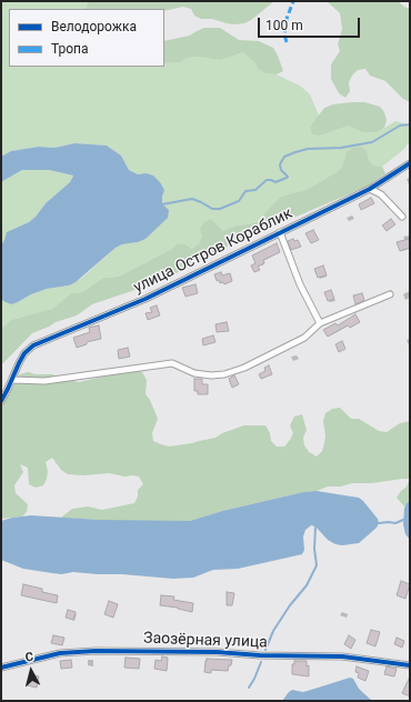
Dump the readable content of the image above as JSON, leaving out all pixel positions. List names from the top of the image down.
{
  "streets": {
    "street": ["улица Остров Кораблик", "Заозёрная улица"]
  },
  "legend": ["Велодорожка", "Тропа"],
  "scale_bar": "100 m",
  "north": "top"
}
